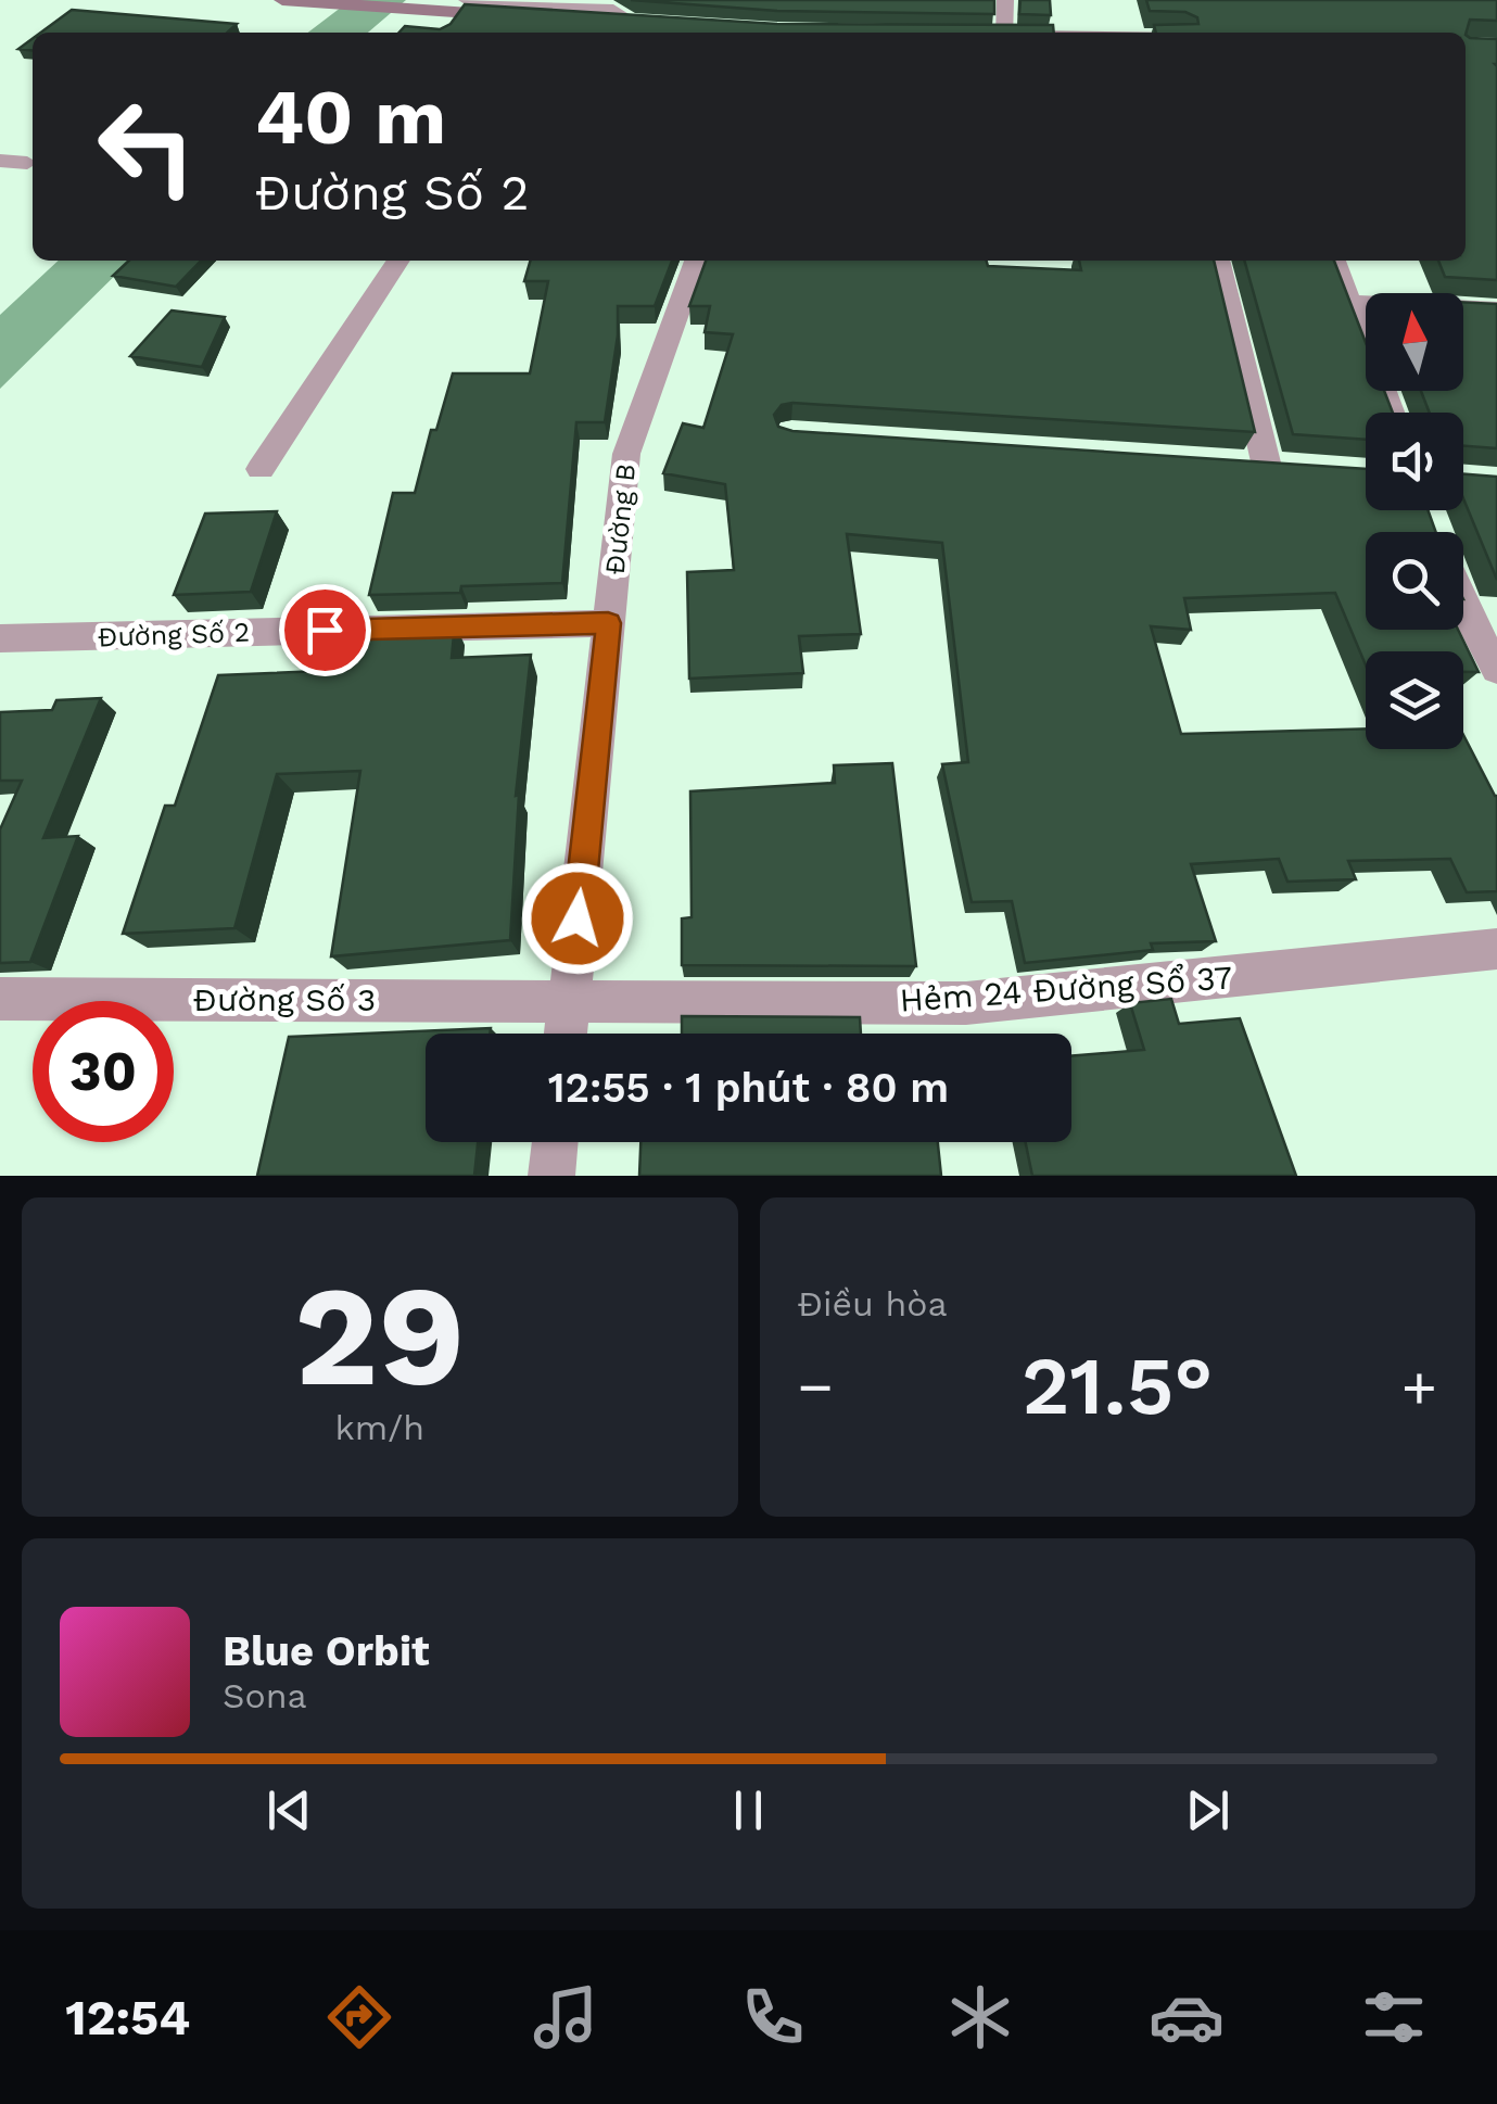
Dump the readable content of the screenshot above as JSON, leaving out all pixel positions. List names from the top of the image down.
{
  "streets": {
    "street": [
      "Đường B",
      "Đường Số 2",
      "Hẻm 24 Đường Sổ 37",
      "Đường Số 3"
    ]
  },
  "crossings": [
    ["Đường B", "Đường Số 2"],
    ["Đường B", "Hẻm 24 Đường Sổ 37"],
    ["Đường B", "Đường Số 3"],
    ["Hẻm 24 Đường Sổ 37", "Đường Số 3"]
  ],
  "north": "top",
  "page": {
    "turn": ["40 m", "Đường Số 2"],
    "limit": "30",
    "trip": "12:55 · 1 phút · 80 m",
    "tile": [
      ["29", "km/h"],
      "Điều hòa"
    ],
    "heat": ["−", "21.5°", "+"],
    "song": ["Blue Orbit", "Sona"],
    "tabs": "12:54"
  }
}
